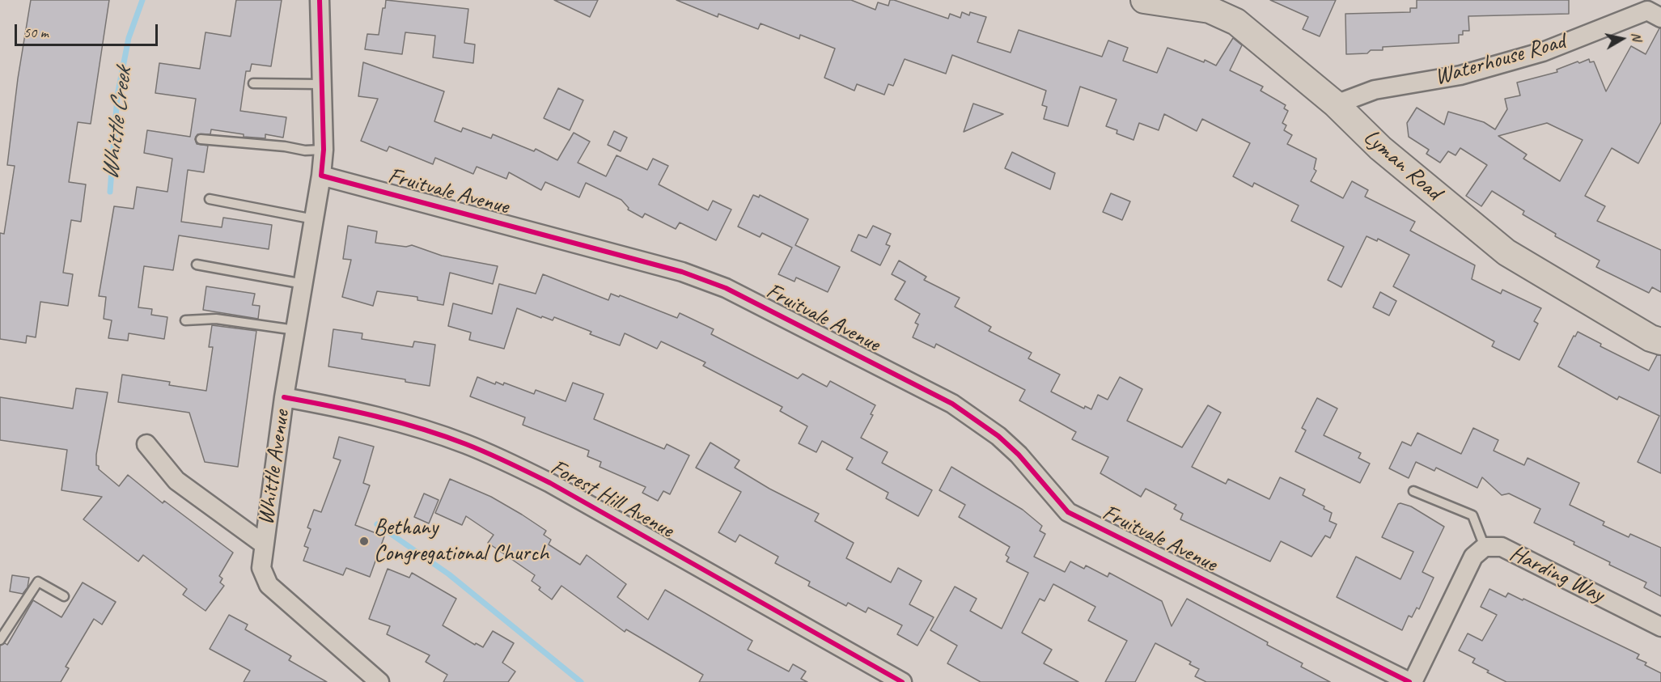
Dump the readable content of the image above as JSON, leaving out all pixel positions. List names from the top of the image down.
{
  "streets": {
    "street": [
      "Waterhouse Road",
      "Lyman Road",
      "Fruitvale Avenue",
      "Whittle Avenue",
      "Forest Hill Avenue",
      "Harding Way"
    ]
  },
  "crossings": [
    ["Waterhouse Road", "Lyman Road"],
    ["Fruitvale Avenue", "Whittle Avenue"],
    ["Fruitvale Avenue", "Harding Way"],
    ["Whittle Avenue", "Forest Hill Avenue"]
  ],
  "water": ["Whittle Creek"],
  "places": ["Bethany Congregational Church"],
  "scale_bar": "50 m",
  "north": "right"
}
